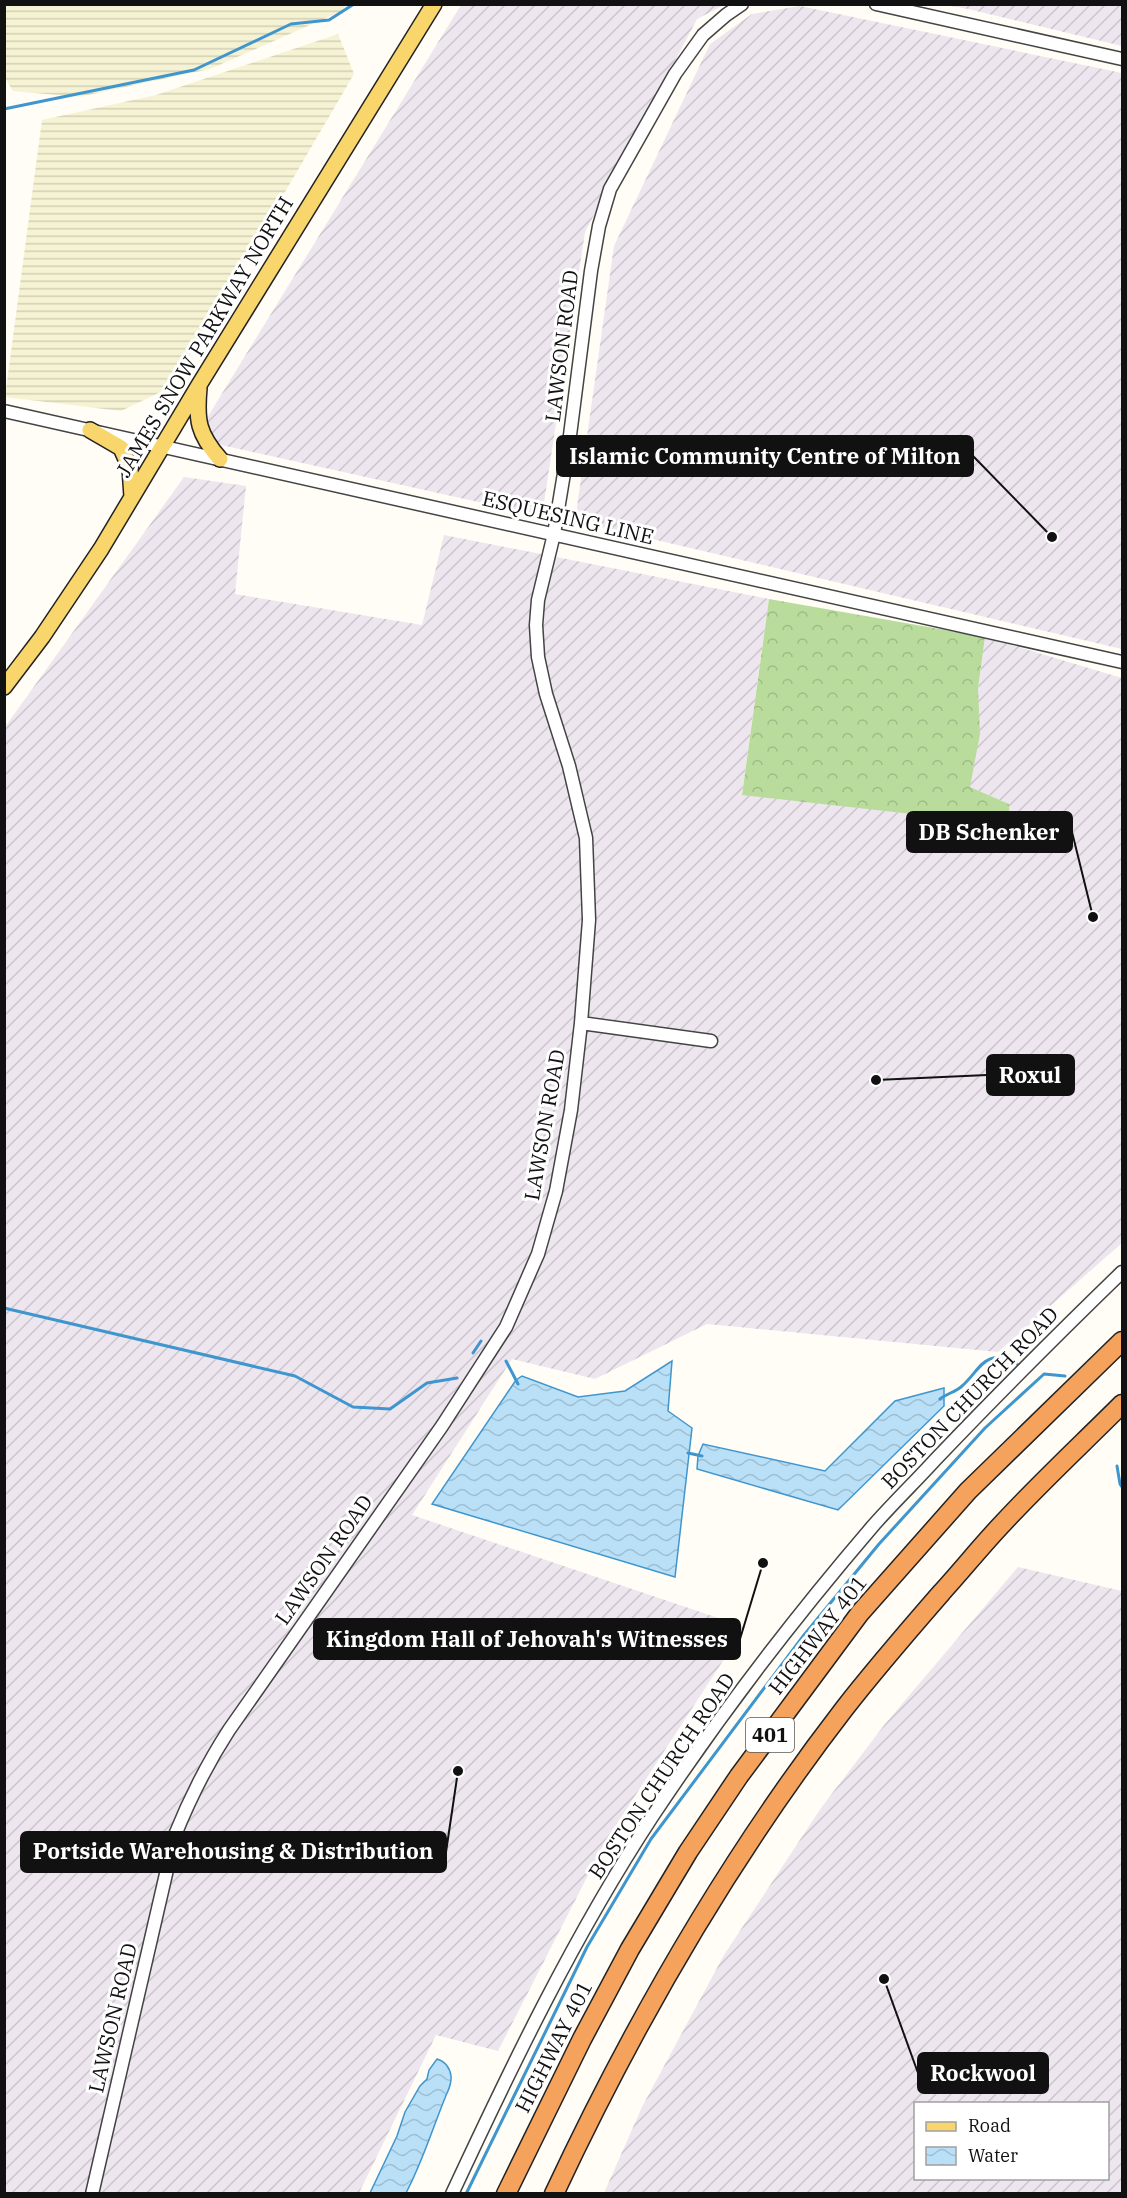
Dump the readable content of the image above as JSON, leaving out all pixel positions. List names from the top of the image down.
{
  "streets": {
    "highway": ["HIGHWAY 401", "401"],
    "main road": ["JAMES SNOW PARKWAY NORTH"],
    "street": ["LAWSON ROAD", "ESQUESING LINE", "BOSTON CHURCH ROAD"]
  },
  "crossings": [
    ["JAMES SNOW PARKWAY NORTH", "ESQUESING LINE"],
    ["LAWSON ROAD", "ESQUESING LINE"]
  ],
  "places": [
    "Islamic Community Centre of Milton",
    "DB Schenker",
    "Roxul",
    "Kingdom Hall of Jehovah's Witnesses",
    "Portside Warehousing & Distribution",
    "Rockwool"
  ],
  "legend": ["Road", "Water"]
}
